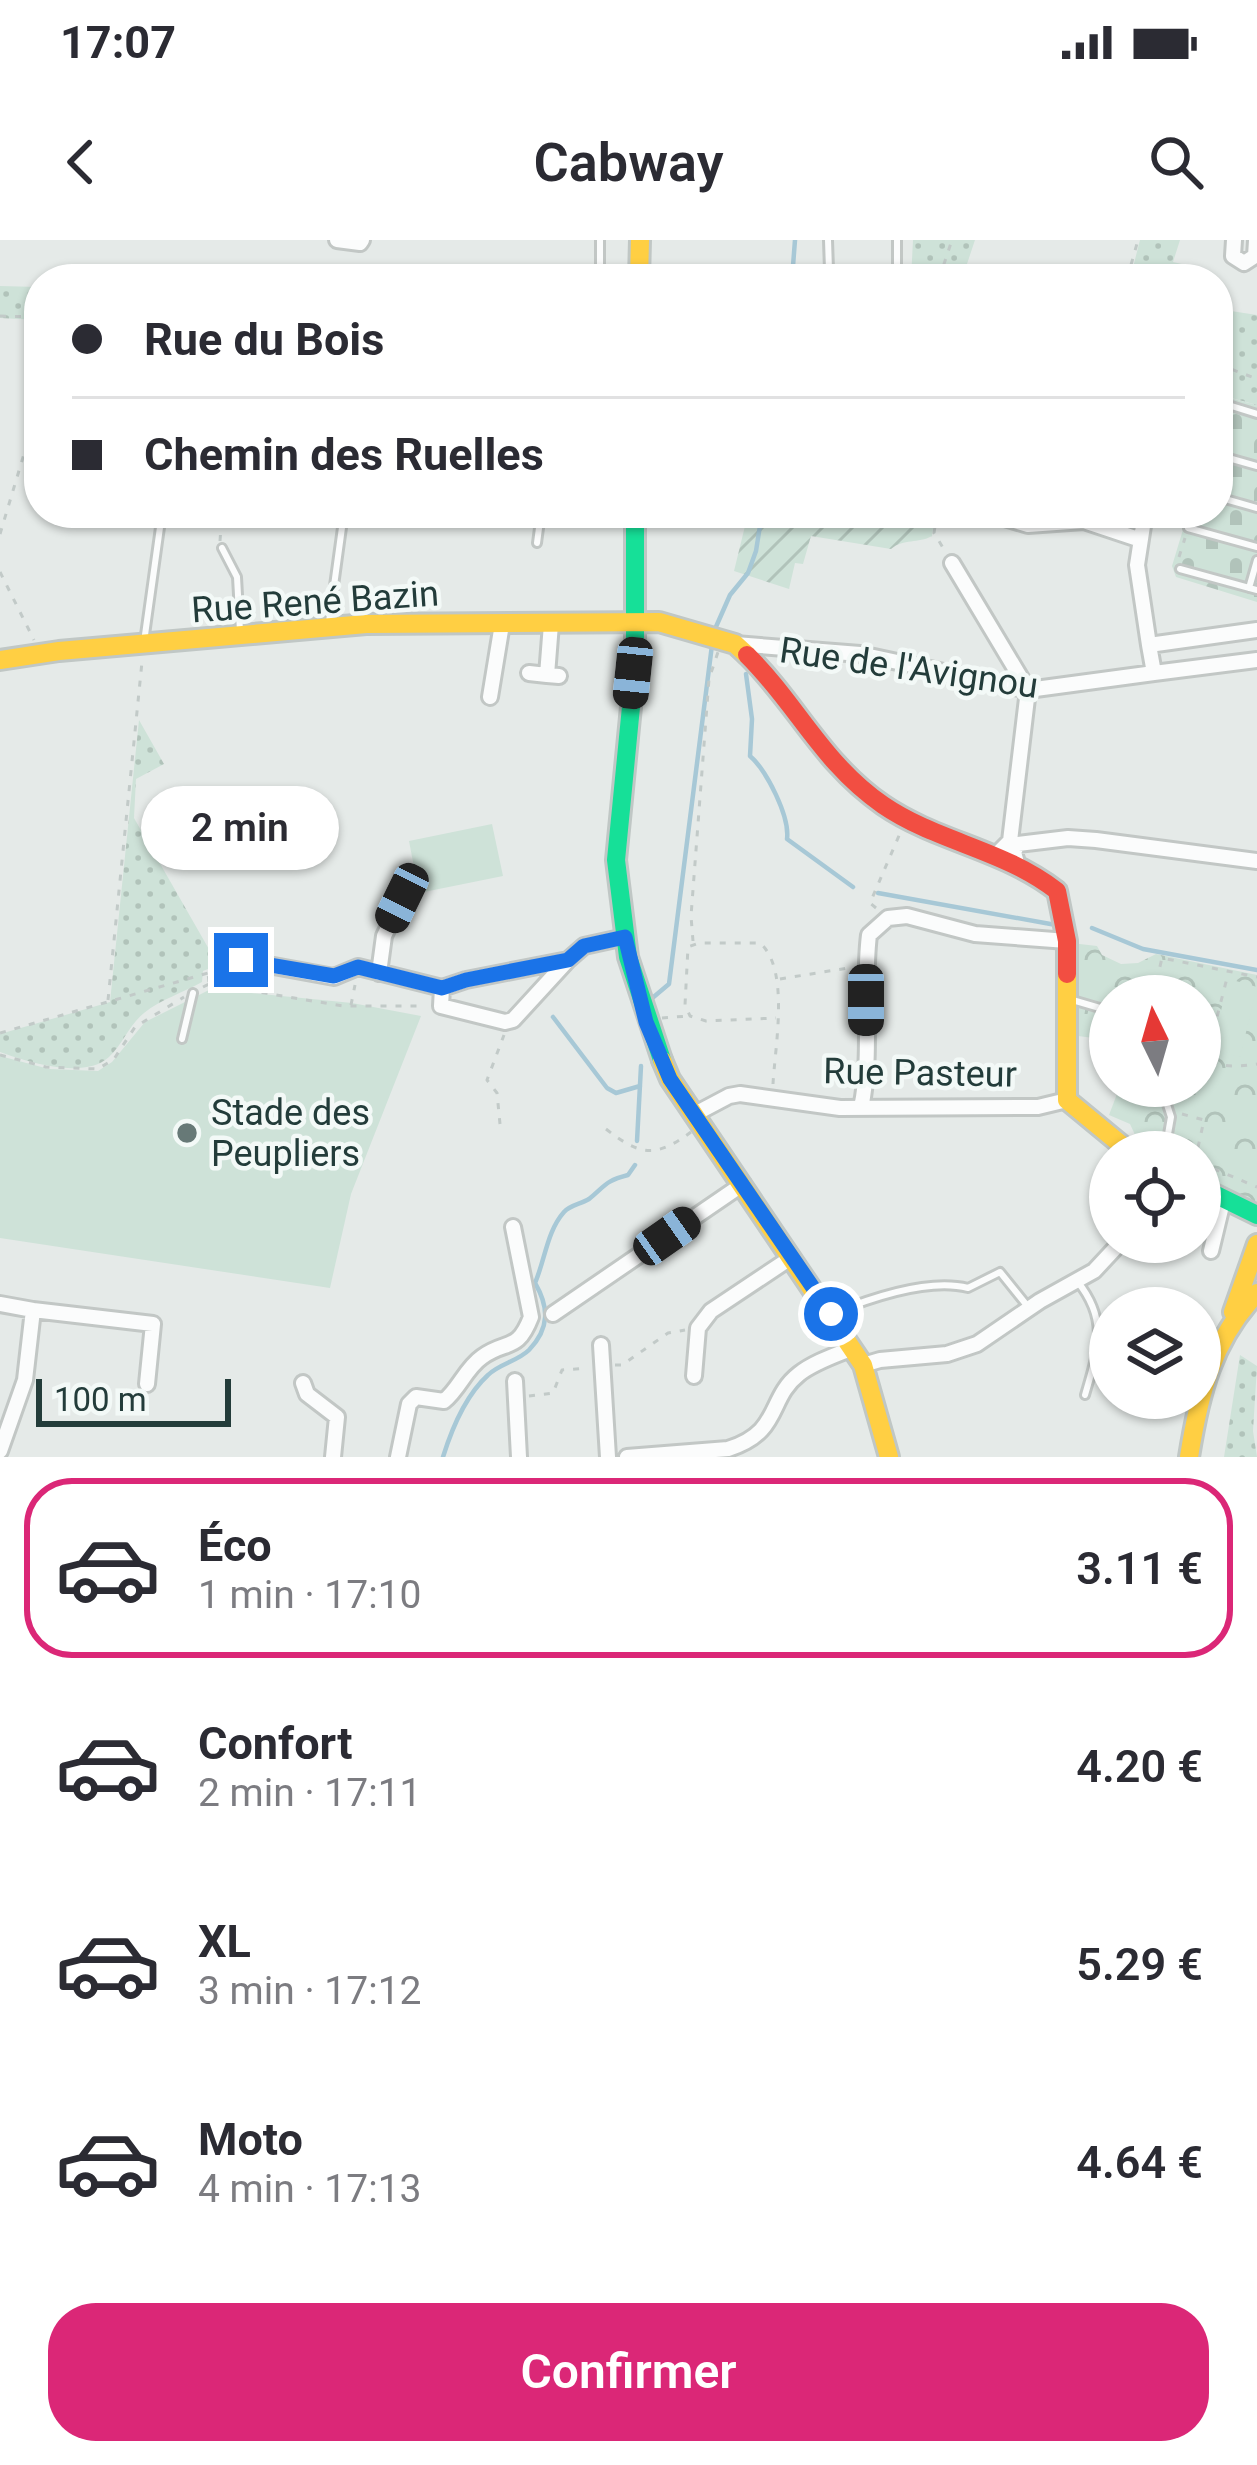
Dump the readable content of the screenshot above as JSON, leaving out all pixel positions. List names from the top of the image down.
{
  "streets": {
    "street": ["Rue René Bazin", "Rue de l'Avignou", "Rue Pasteur"]
  },
  "crossings": [
    ["Rue René Bazin", "Rue de l'Avignou"]
  ],
  "places": ["Stade des Peupliers"],
  "scale_bar": "100 m",
  "north": "top",
  "page": {
    "status": "17:07",
    "header": "Cabway",
    "banner": ["Rue du Bois", "Chemin des Ruelles"],
    "bubble": "2 min",
    "scale": "100 m",
    "list": [
      {
        "name": "Éco",
        "note": "1 min · 17:10",
        "value": "3.11 €"
      },
      {
        "name": "Confort",
        "note": "2 min · 17:11",
        "value": "4.20 €"
      },
      {
        "name": "XL",
        "note": "3 min · 17:12",
        "value": "5.29 €"
      },
      {
        "name": "Moto",
        "note": "4 min · 17:13",
        "value": "4.64 €"
      }
    ],
    "buttons": "Confirmer"
  }
}
